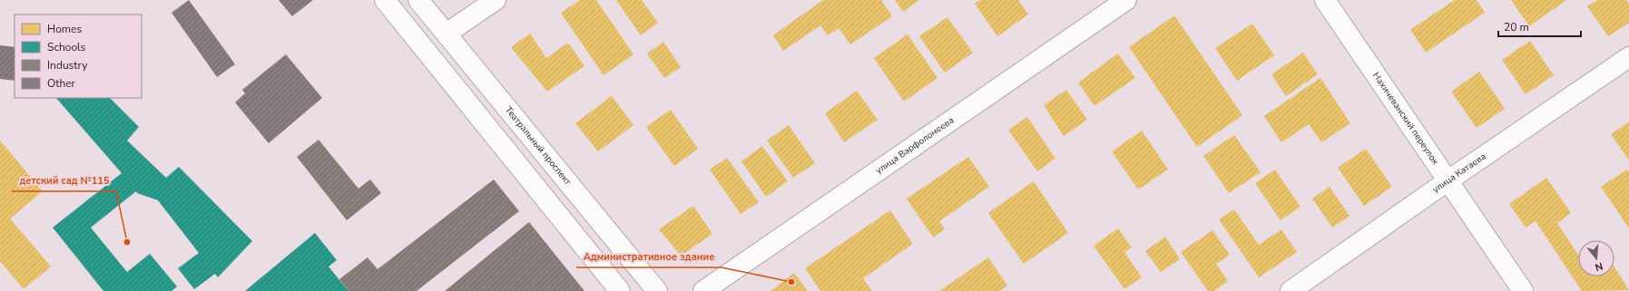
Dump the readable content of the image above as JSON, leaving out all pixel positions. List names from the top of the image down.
{
  "streets": {
    "street": [
      "Нахичеванский переулок",
      "Театральный проспект",
      "улица Варфоломеева",
      "улица Катаева"
    ]
  },
  "crossings": [
    ["Нахичеванский переулок", "улица Катаева"]
  ],
  "places": ["детский сад №115", "Административное здание"],
  "legend": [
    "Homes",
    "Schools",
    "Industry",
    "Other"
  ],
  "scale_bar": "20 m",
  "north": "bottom"
}
